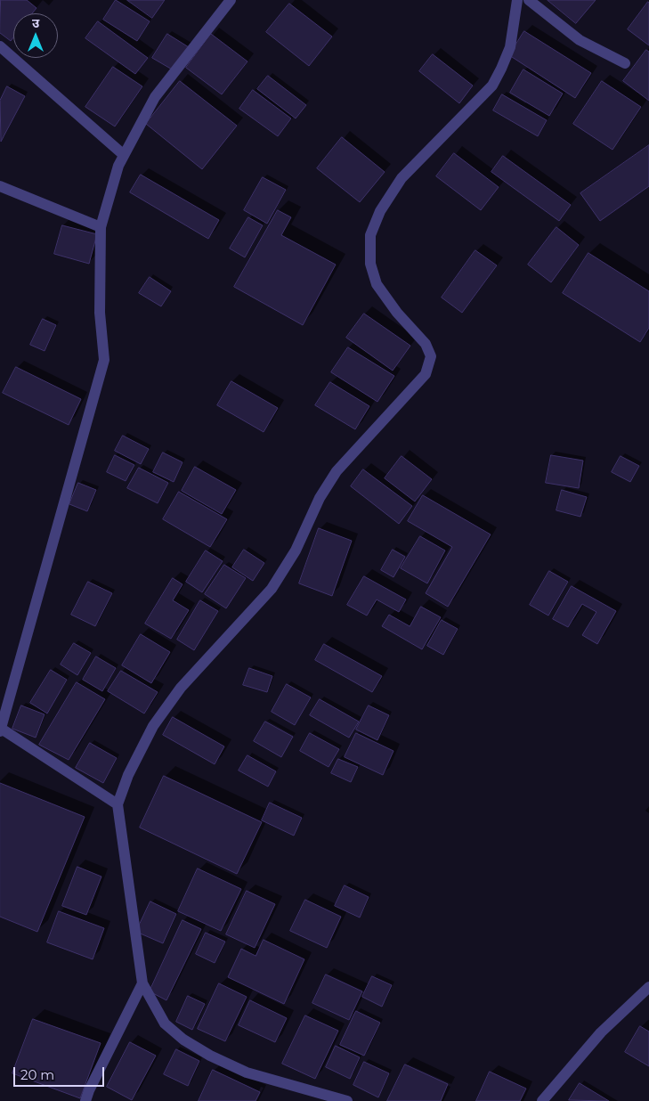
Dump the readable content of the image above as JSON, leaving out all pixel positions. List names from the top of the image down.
{
  "scale_bar": "20 m",
  "north": "top"
}
